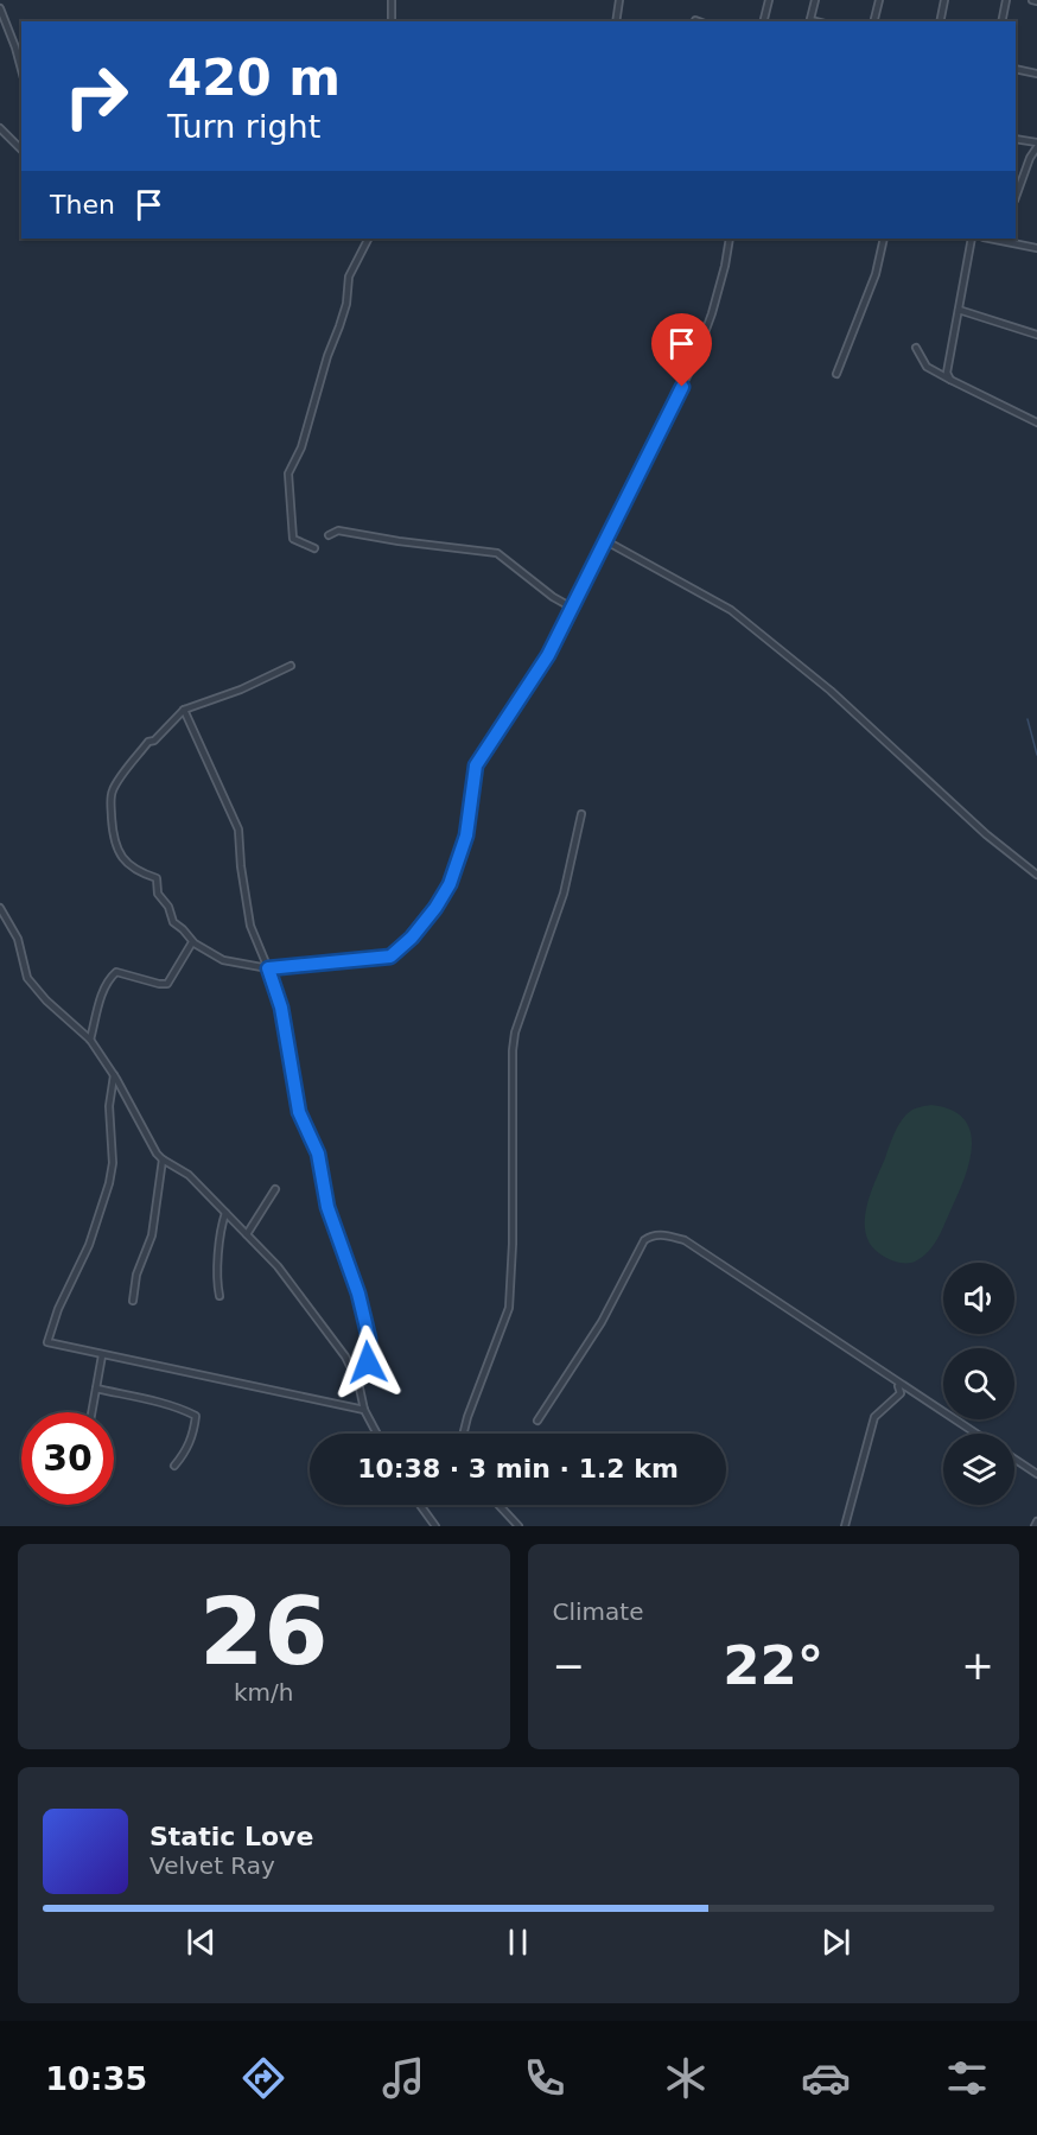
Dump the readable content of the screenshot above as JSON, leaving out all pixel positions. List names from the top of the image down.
{
  "page": {
    "turn": ["420 m", "Turn right"],
    "then": "Then",
    "limit": "30",
    "trip": "10:38 · 3 min · 1.2 km",
    "tile": [
      ["26", "km/h"],
      "Climate"
    ],
    "heat": ["−", "22°", "+"],
    "song": ["Static Love", "Velvet Ray"],
    "tabs": "10:35"
  }
}
